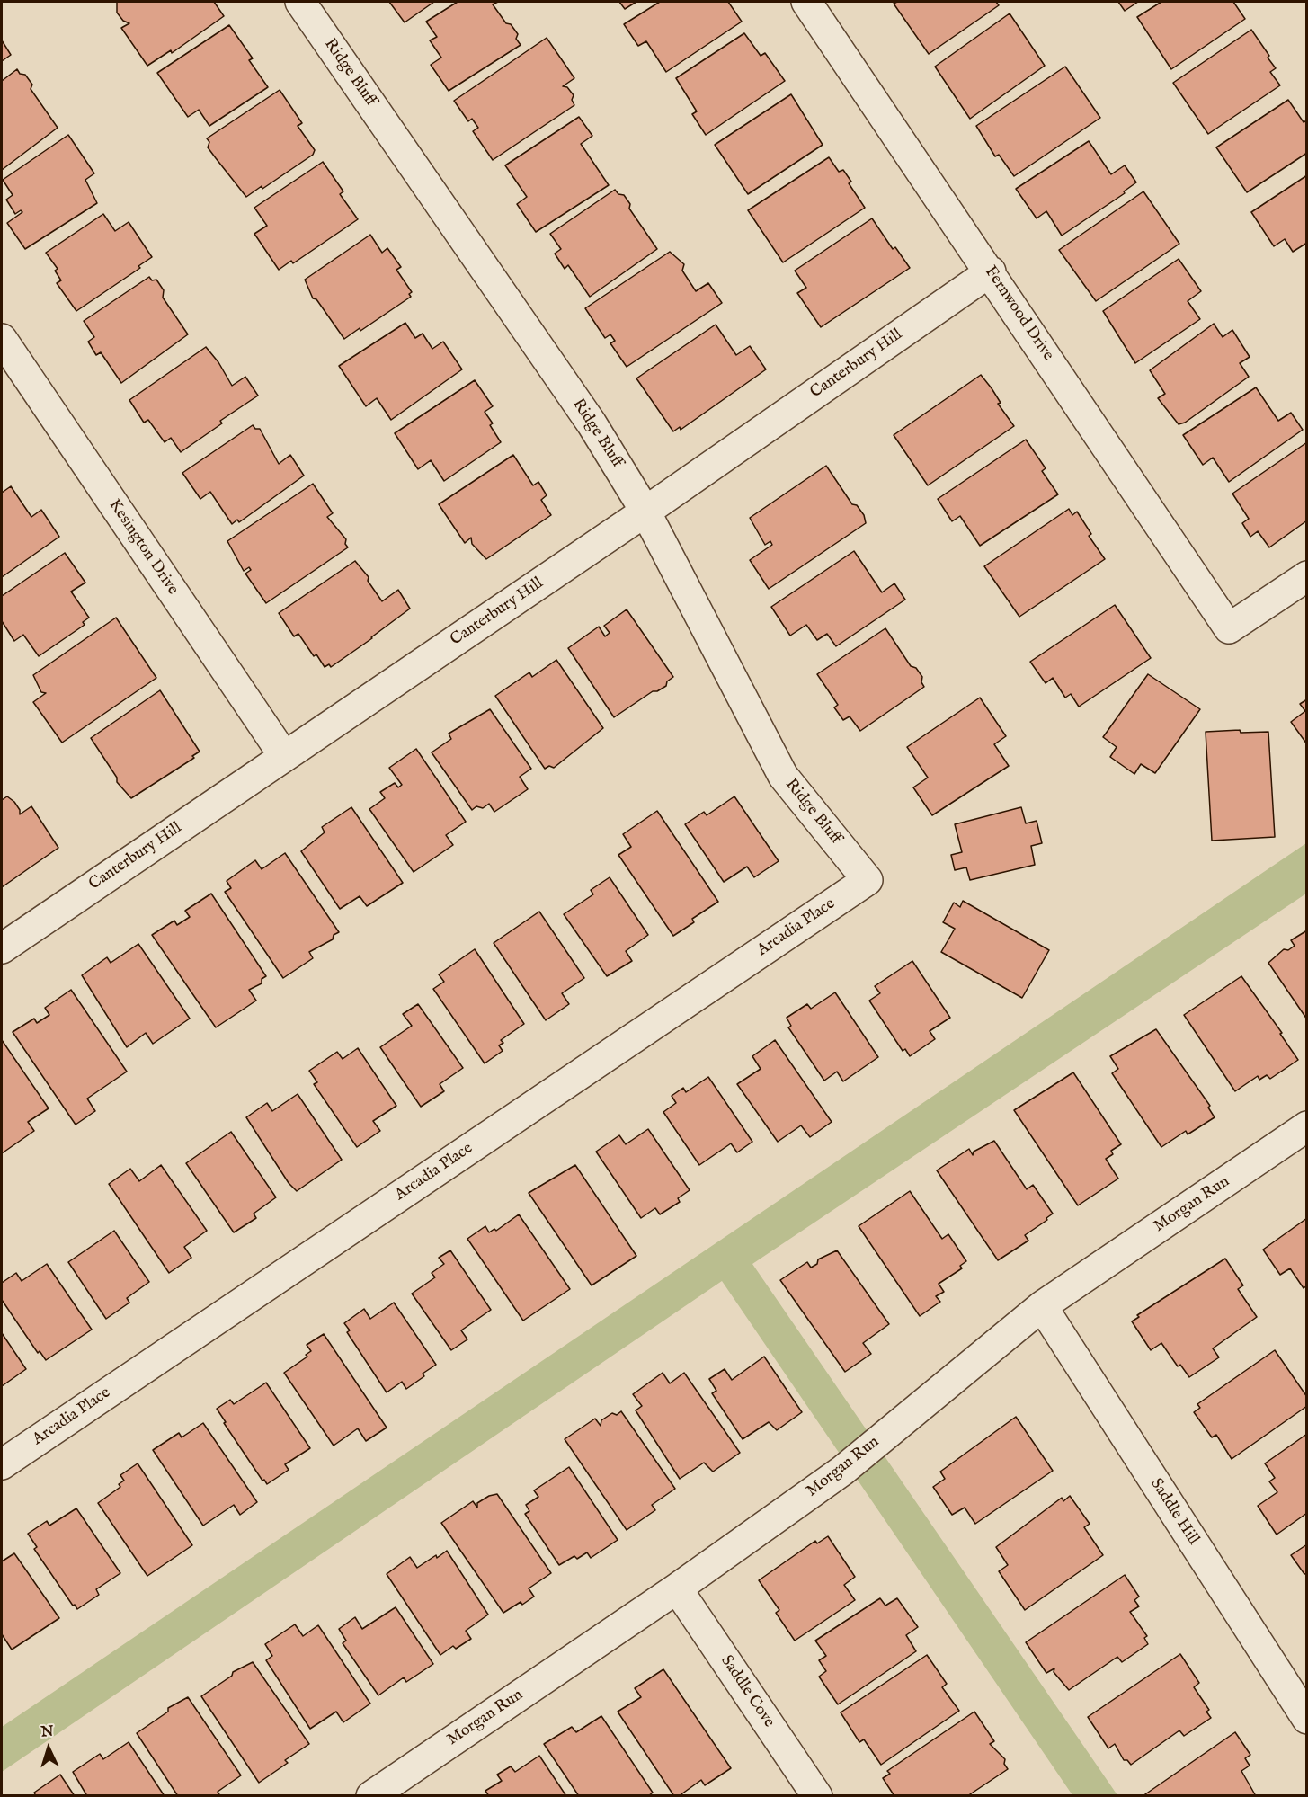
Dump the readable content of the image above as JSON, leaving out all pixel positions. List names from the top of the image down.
{
  "streets": {
    "street": [
      "Ridge Bluff",
      "Fernwood Drive",
      "Canterbury Hill",
      "Kesington Drive",
      "Arcadia Place",
      "Morgan Run",
      "Saddle Hill",
      "Saddle Cove"
    ]
  },
  "crossings": [
    ["Ridge Bluff", "Canterbury Hill"],
    ["Ridge Bluff", "Arcadia Place"],
    ["Fernwood Drive", "Canterbury Hill"],
    ["Canterbury Hill", "Kesington Drive"],
    ["Morgan Run", "Saddle Hill"],
    ["Morgan Run", "Saddle Cove"]
  ],
  "north": "top"
}
